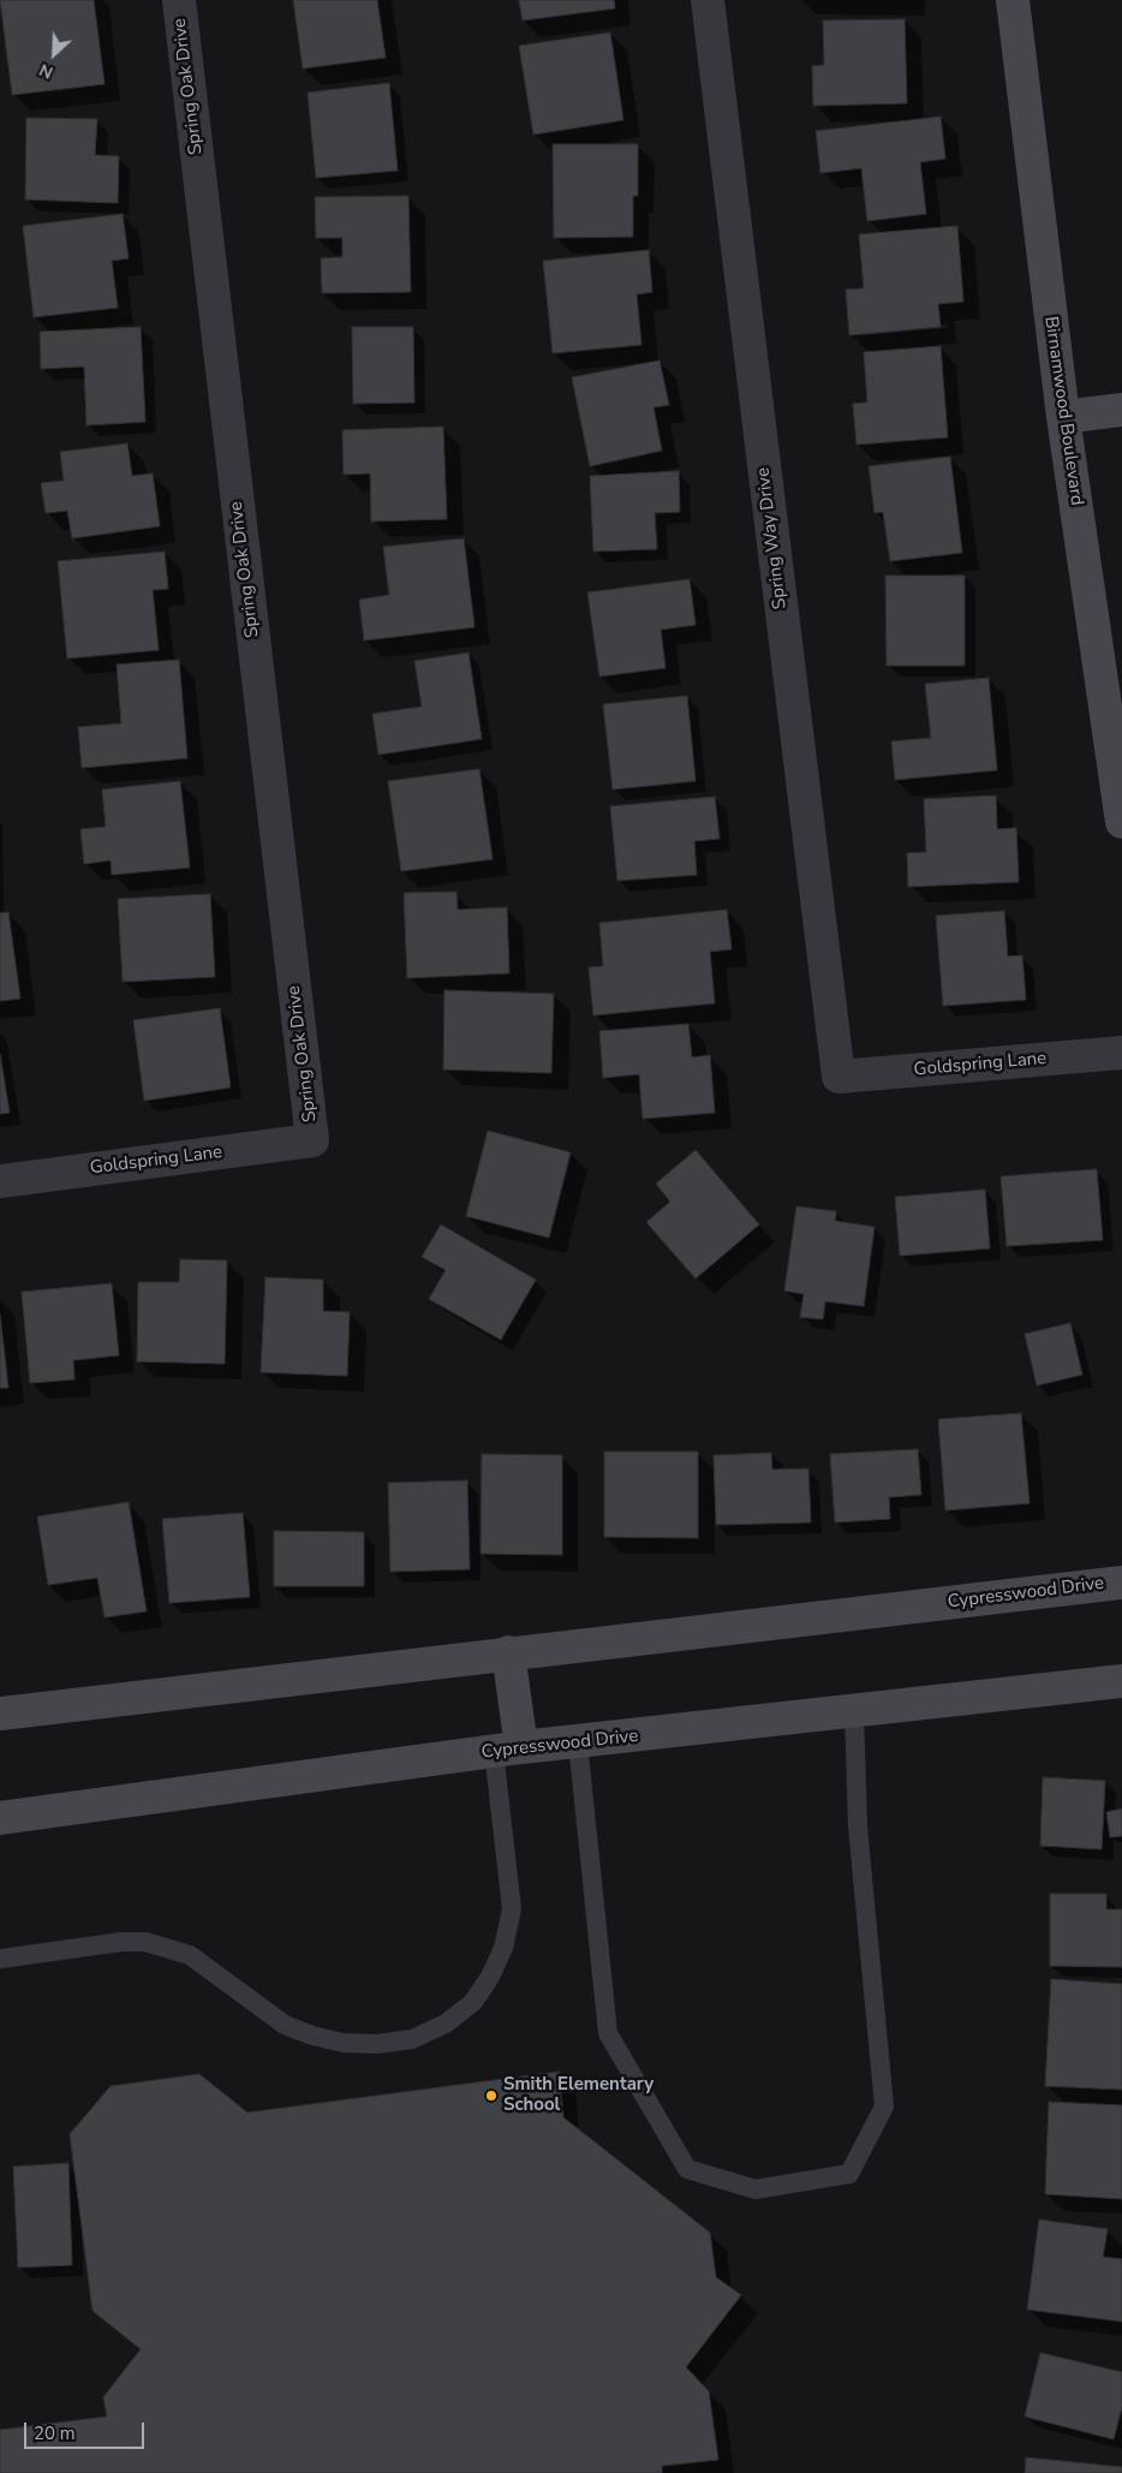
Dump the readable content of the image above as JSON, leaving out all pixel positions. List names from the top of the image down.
{
  "streets": {
    "main road": ["Birnamwood Boulevard", "Cypresswood Drive"],
    "street": ["Spring Oak Drive", "Spring Way Drive", "Goldspring Lane"]
  },
  "crossings": [
    ["Spring Oak Drive", "Goldspring Lane"],
    ["Spring Way Drive", "Goldspring Lane"]
  ],
  "places": ["Smith Elementary School"],
  "scale_bar": "20 m",
  "north": "bottom left"
}
